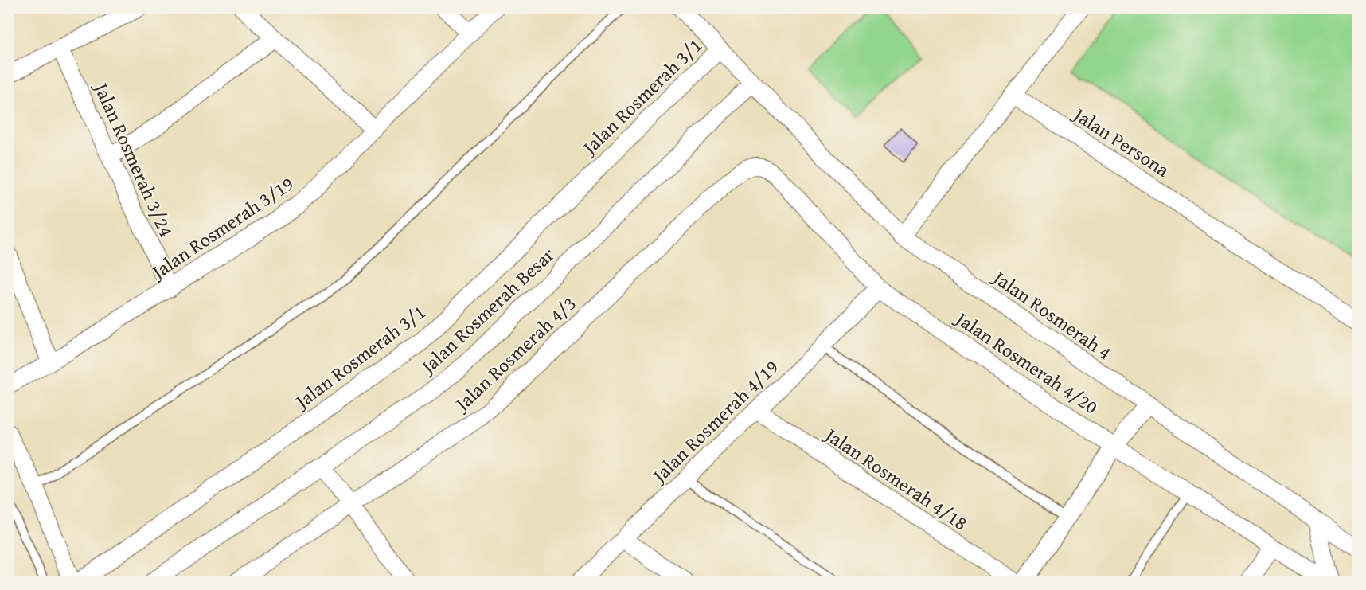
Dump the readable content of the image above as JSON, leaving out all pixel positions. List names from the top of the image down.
{
  "streets": {
    "street": [
      "Jalan Rosmerah 3/1",
      "Jalan Persona",
      "Jalan Rosmerah 3/24",
      "Jalan Rosmerah 3/19",
      "Jalan Rosmerah Besar",
      "Jalan Rosmerah 4",
      "Jalan Rosmerah 4/3",
      "Jalan Rosmerah 4/20",
      "Jalan Rosmerah 4/19",
      "Jalan Rosmerah 4/18"
    ]
  },
  "crossings": [
    ["Jalan Rosmerah 3/1", "Jalan Rosmerah 4"],
    ["Jalan Rosmerah 3/24", "Jalan Rosmerah 3/19"],
    ["Jalan Rosmerah Besar", "Jalan Rosmerah 4"],
    ["Jalan Rosmerah 4/3", "Jalan Rosmerah 4/20"],
    ["Jalan Rosmerah 4/20", "Jalan Rosmerah 4/19"],
    ["Jalan Rosmerah 4/19", "Jalan Rosmerah 4/18"]
  ]
}
